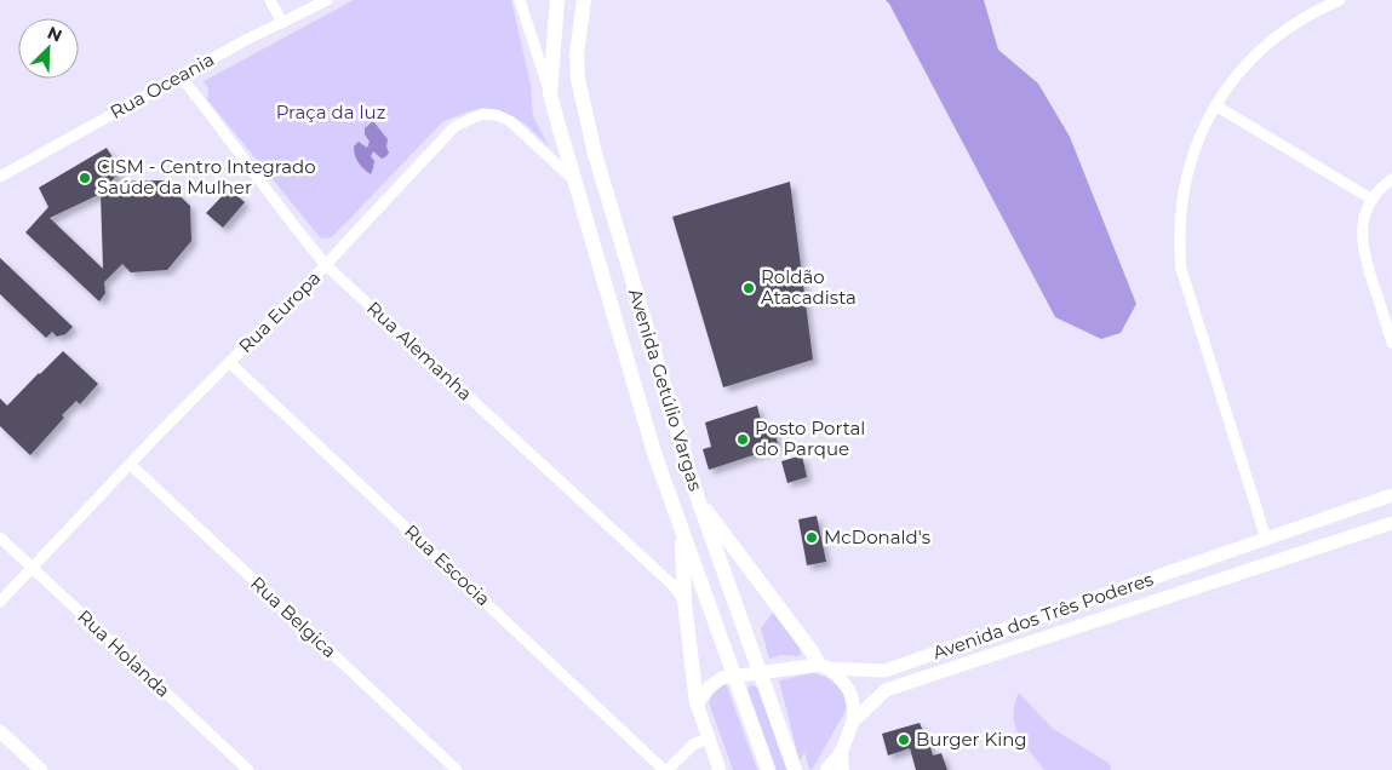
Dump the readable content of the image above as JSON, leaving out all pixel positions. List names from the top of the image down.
{
  "streets": {
    "main road": ["Avenida Getúlio Vargas"],
    "street": [
      "Rua Oceania",
      "Rua Europa",
      "Rua Alemanha",
      "Rua Escocia",
      "Avenida dos Três Poderes",
      "Rua Belgica",
      "Rua Holanda"
    ]
  },
  "crossings": [
    ["Rua Oceania", "Rua Alemanha"],
    ["Rua Europa", "Rua Alemanha"],
    ["Rua Europa", "Avenida Getúlio Vargas"],
    ["Rua Europa", "Rua Escocia"],
    ["Rua Europa", "Rua Belgica"],
    ["Rua Europa", "Rua Holanda"],
    ["Avenida Getúlio Vargas", "Avenida dos Três Poderes"]
  ],
  "parks": ["Praça da luz"],
  "places": [
    "CISM - Centro Integrado Saúde da Mulher",
    "Roldão Atacadista",
    "Posto Portal do Parque",
    "McDonald's",
    "Burger King"
  ],
  "north": "top right"
}
